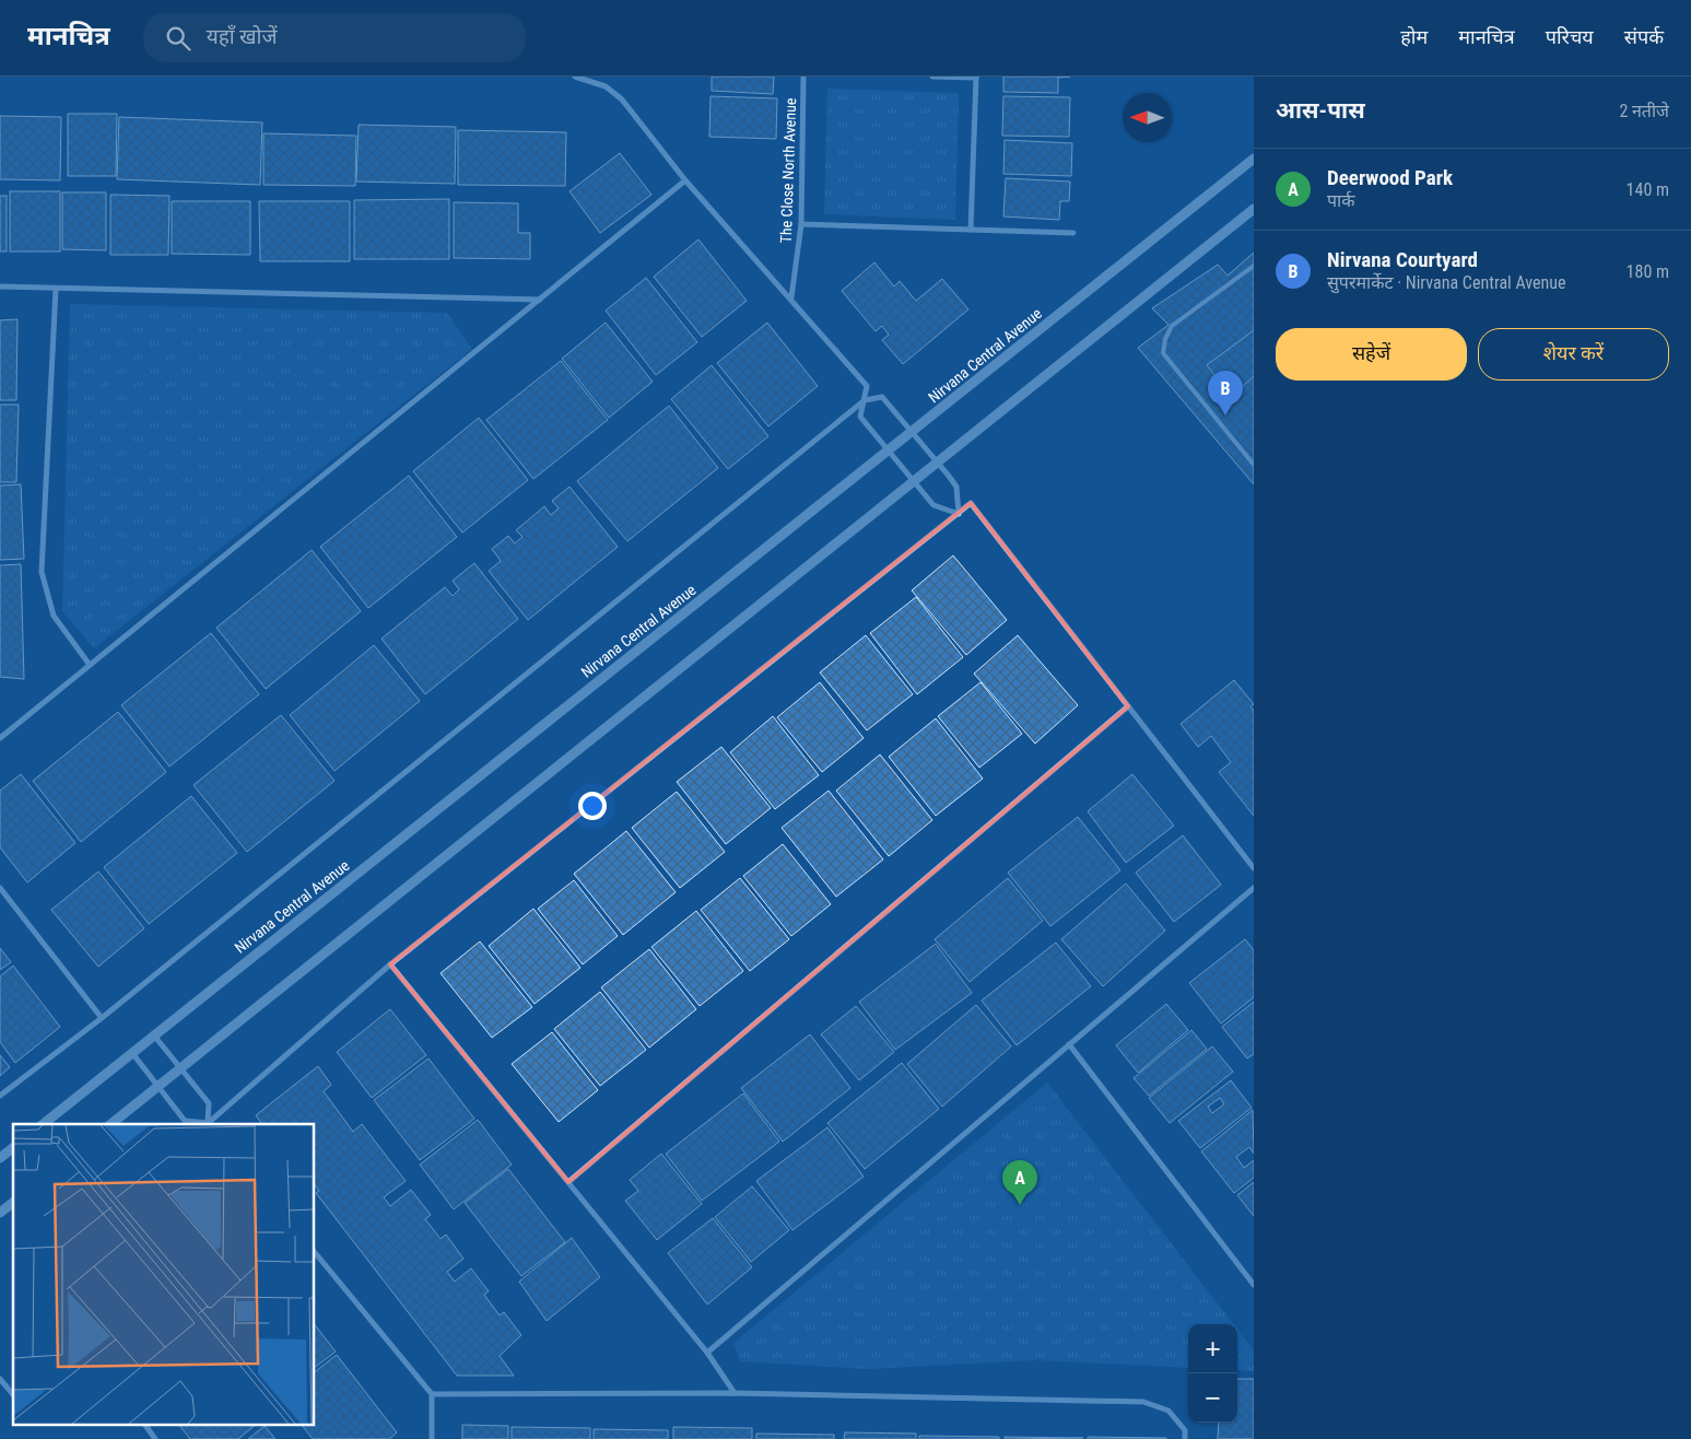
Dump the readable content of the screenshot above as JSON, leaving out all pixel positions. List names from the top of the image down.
{
  "streets": {
    "street": ["The Close North Avenue", "Nirvana Central Avenue"]
  },
  "north": "left",
  "page": {
    "header": "मानचित्र",
    "search": "यहाँ खोजें",
    "nav": [
      "होम",
      "मानचित्र",
      "परिचय",
      "संपर्क"
    ],
    "heading": ["आस-पास", "2 नतीजे"],
    "list": [
      {
        "mark": "A",
        "name": "Deerwood Park",
        "note": "पार्क",
        "value": "140 m"
      },
      {
        "mark": "B",
        "name": "Nirvana Courtyard",
        "note": "सुपरमार्केट · Nirvana Central Avenue",
        "value": "180 m"
      }
    ],
    "buttons": ["सहेजें", "शेयर करें"],
    "pins": ["B", "A"],
    "map_buttons": ["+", "−"]
  }
}
